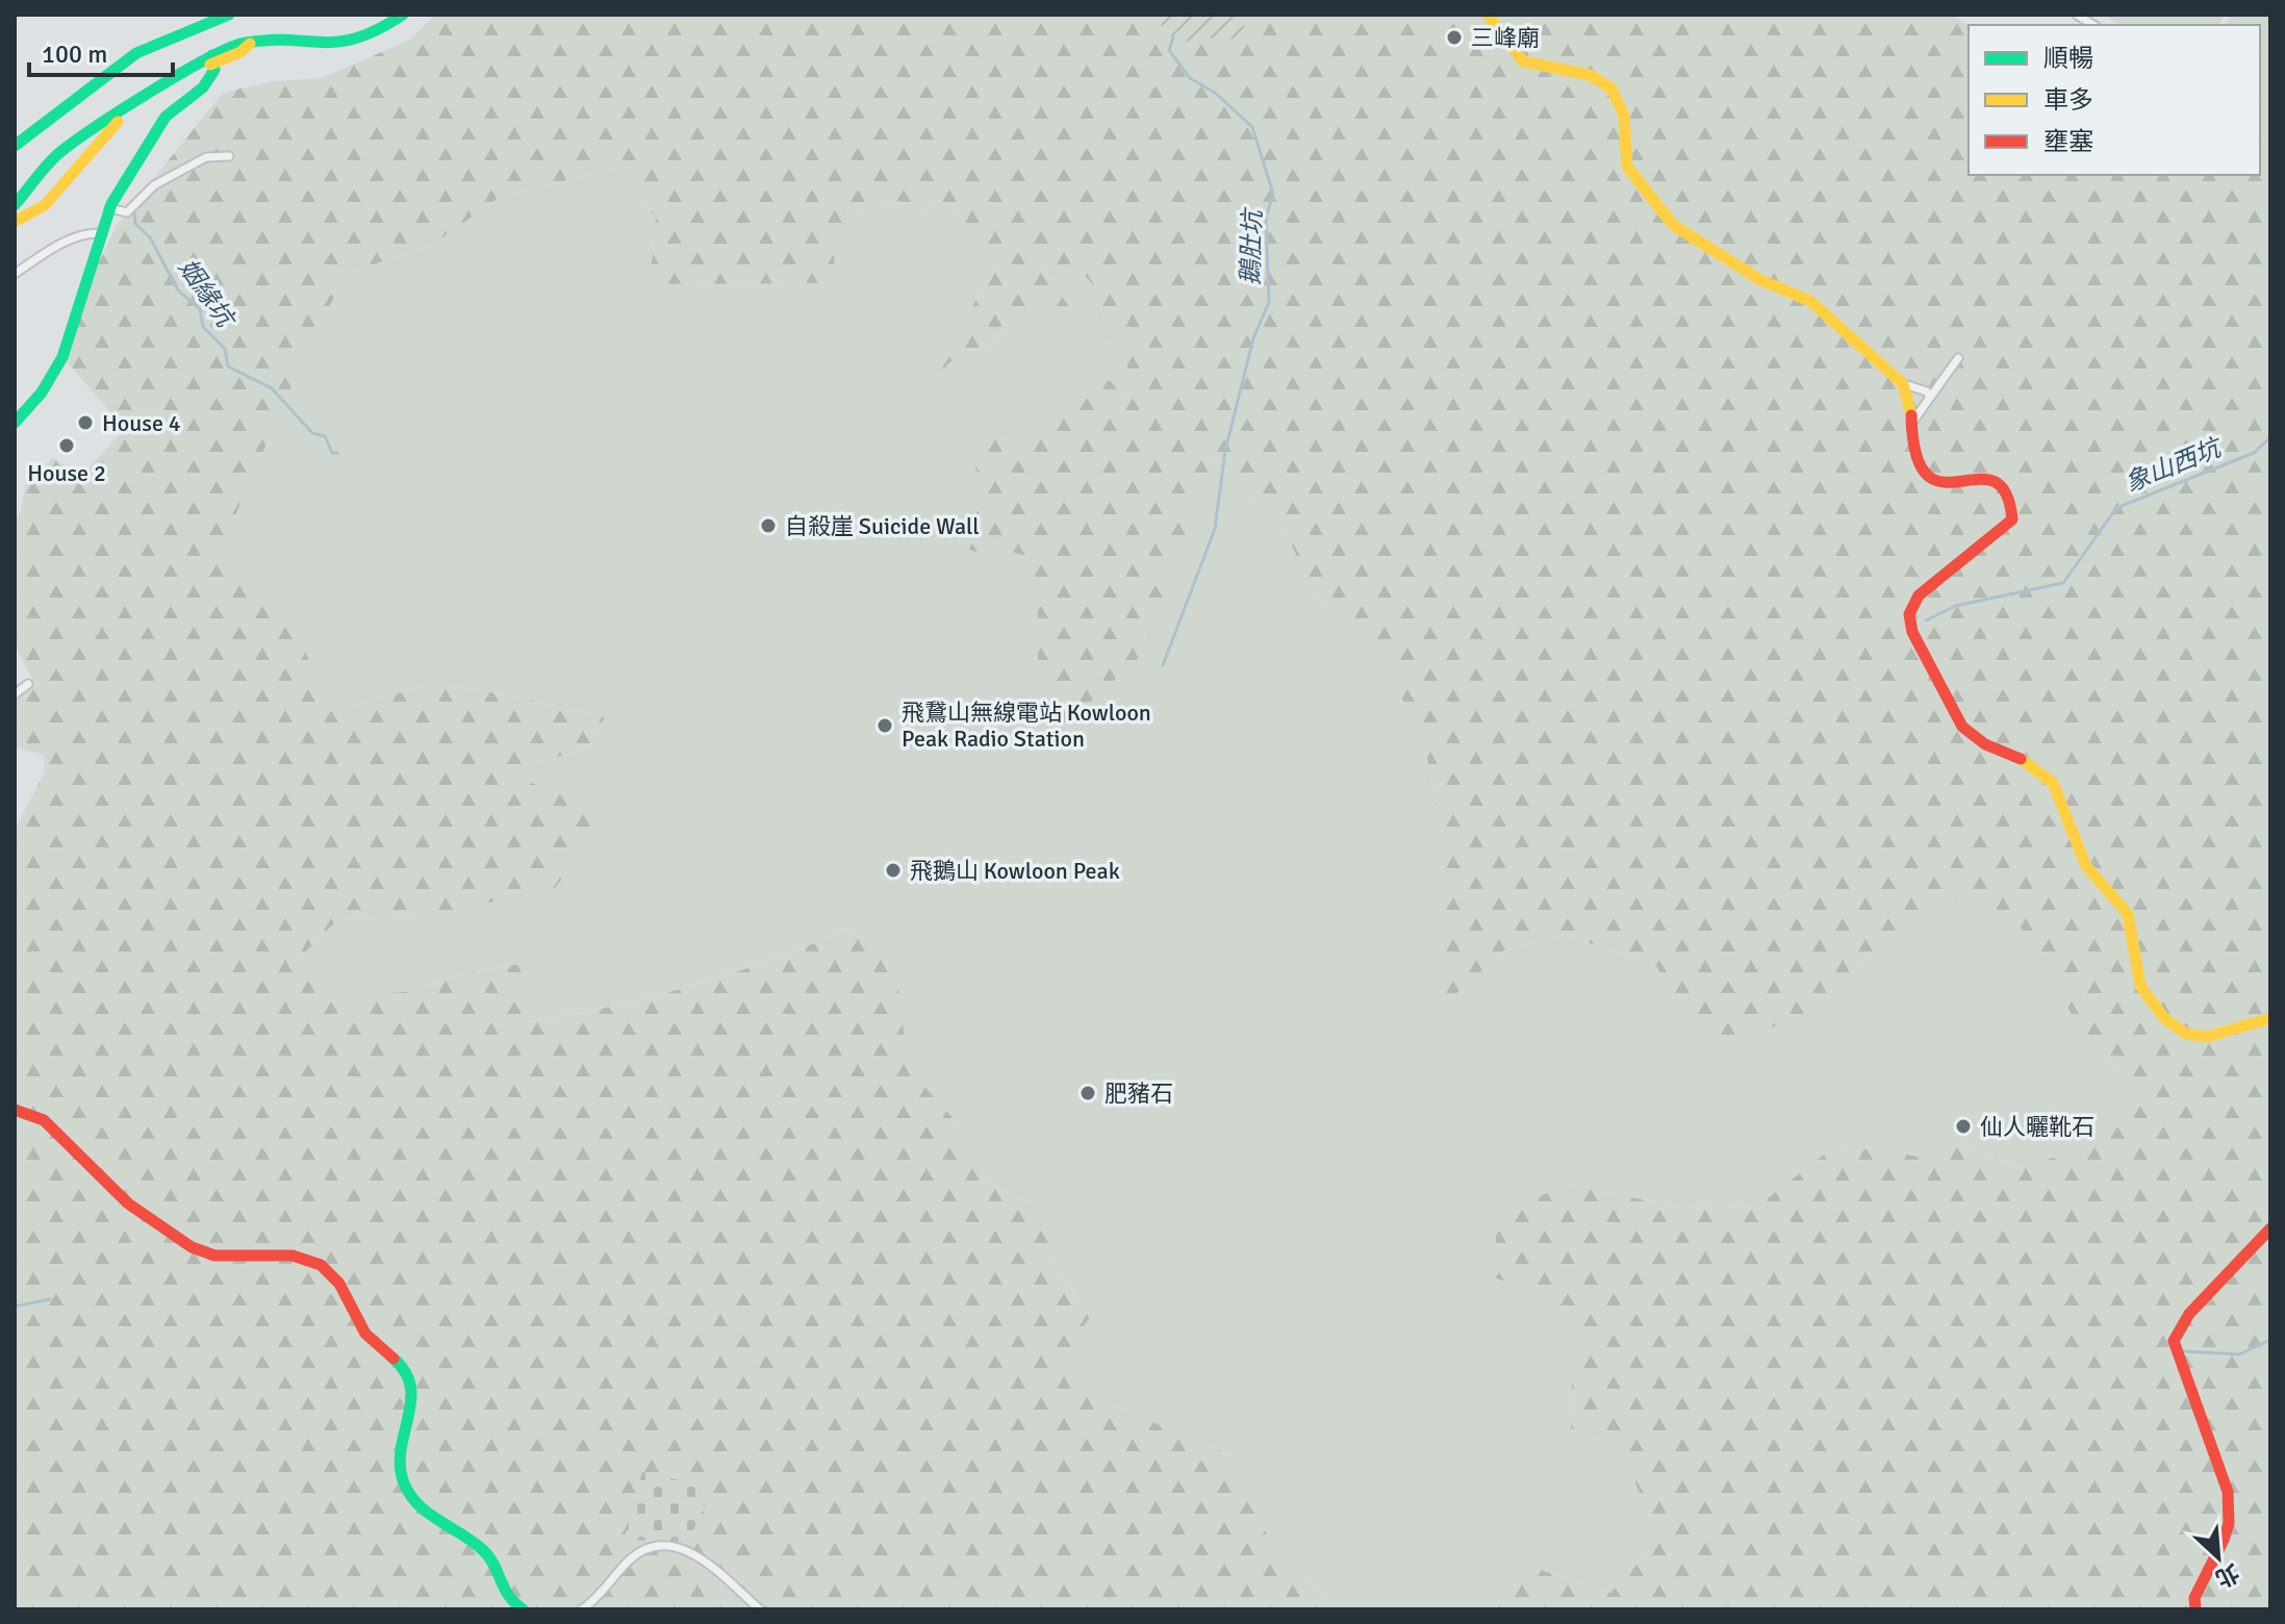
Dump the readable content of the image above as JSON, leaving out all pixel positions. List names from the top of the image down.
{
  "water": ["鵝肚坑", "姻緣坑", "象山西坑"],
  "places": [
    "三峰廟",
    "House 4",
    "House 2",
    "自殺崖 Suicide Wall",
    "飛鵞山無線電站 Kowloon Peak Radio Station",
    "飛鵝山 Kowloon Peak",
    "肥豬石",
    "仙人曬靴石"
  ],
  "legend": ["順暢", "車多", "壅塞"],
  "scale_bar": "100 m",
  "north": "bottom right"
}
